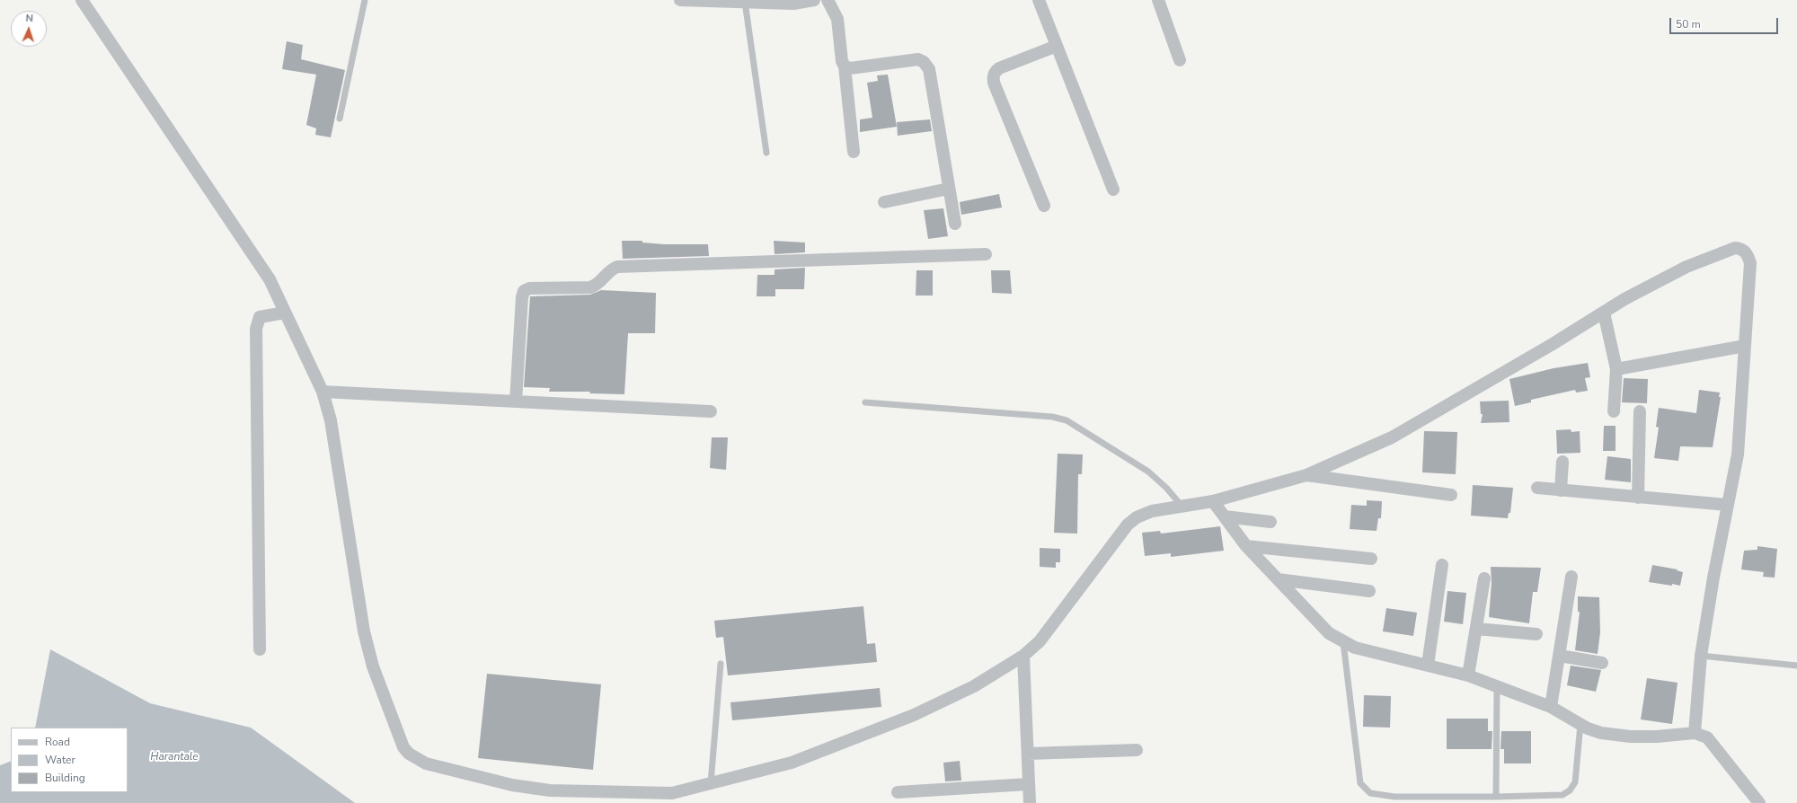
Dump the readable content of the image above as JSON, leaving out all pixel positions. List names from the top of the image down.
{
  "water": ["Harantale"],
  "legend": ["Road", "Water", "Building"],
  "scale_bar": "50 m",
  "north": "top"
}
